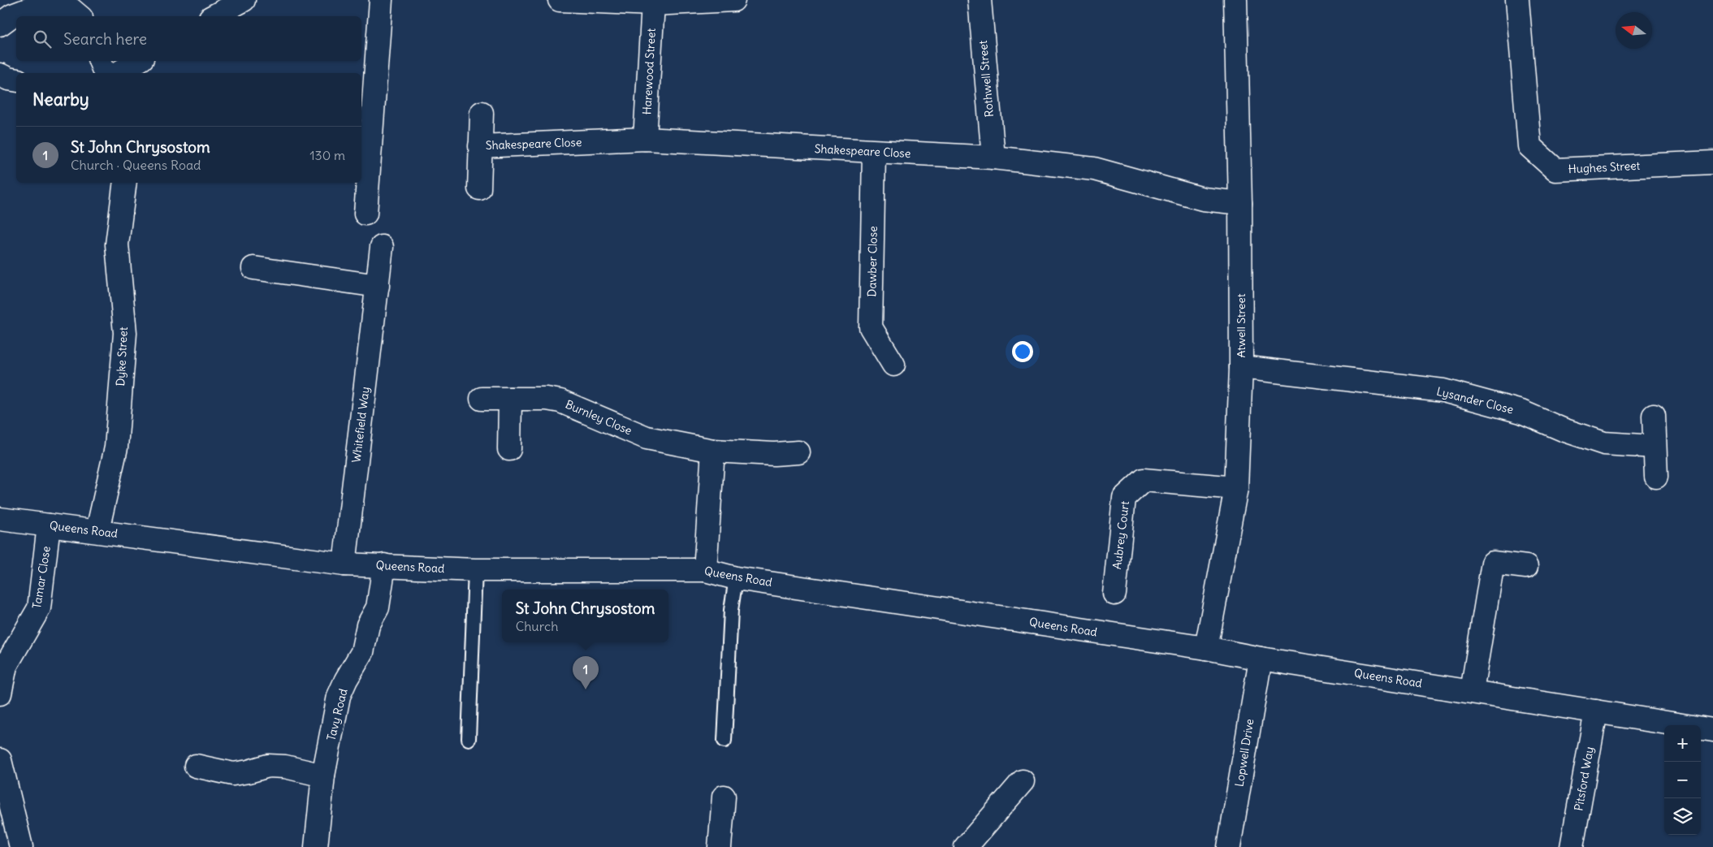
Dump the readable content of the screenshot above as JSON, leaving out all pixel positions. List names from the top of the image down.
{
  "streets": {
    "street": [
      "Harewood Street",
      "Rothwell Street",
      "Shakespeare Close",
      "Hughes Street",
      "Dawber Close",
      "Atwell Street",
      "Dyke Street",
      "Lysander Close",
      "Burnley Close",
      "Whitefield Way",
      "Queens Road",
      "Aubrey Court",
      "Tamar Close",
      "Tavy Road",
      "Lopwell Drive",
      "Pitsford Way"
    ]
  },
  "crossings": [
    ["Harewood Street", "Shakespeare Close"],
    ["Rothwell Street", "Shakespeare Close"],
    ["Shakespeare Close", "Dawber Close"],
    ["Shakespeare Close", "Atwell Street"],
    ["Atwell Street", "Lysander Close"],
    ["Atwell Street", "Queens Road"],
    ["Atwell Street", "Aubrey Court"],
    ["Dyke Street", "Queens Road"],
    ["Whitefield Way", "Queens Road"],
    ["Queens Road", "Tamar Close"],
    ["Queens Road", "Tavy Road"],
    ["Queens Road", "Lopwell Drive"],
    ["Queens Road", "Pitsford Way"]
  ],
  "north": "left",
  "page": {
    "search": "Search here",
    "heading": "Nearby",
    "list": [
      {
        "mark": "1",
        "name": "St John Chrysostom",
        "note": "Church · Queens Road",
        "value": "130 m"
      }
    ],
    "popup": ["St John Chrysostom", "Church"],
    "pins": "1",
    "map_buttons": ["+", "−"]
  }
}
